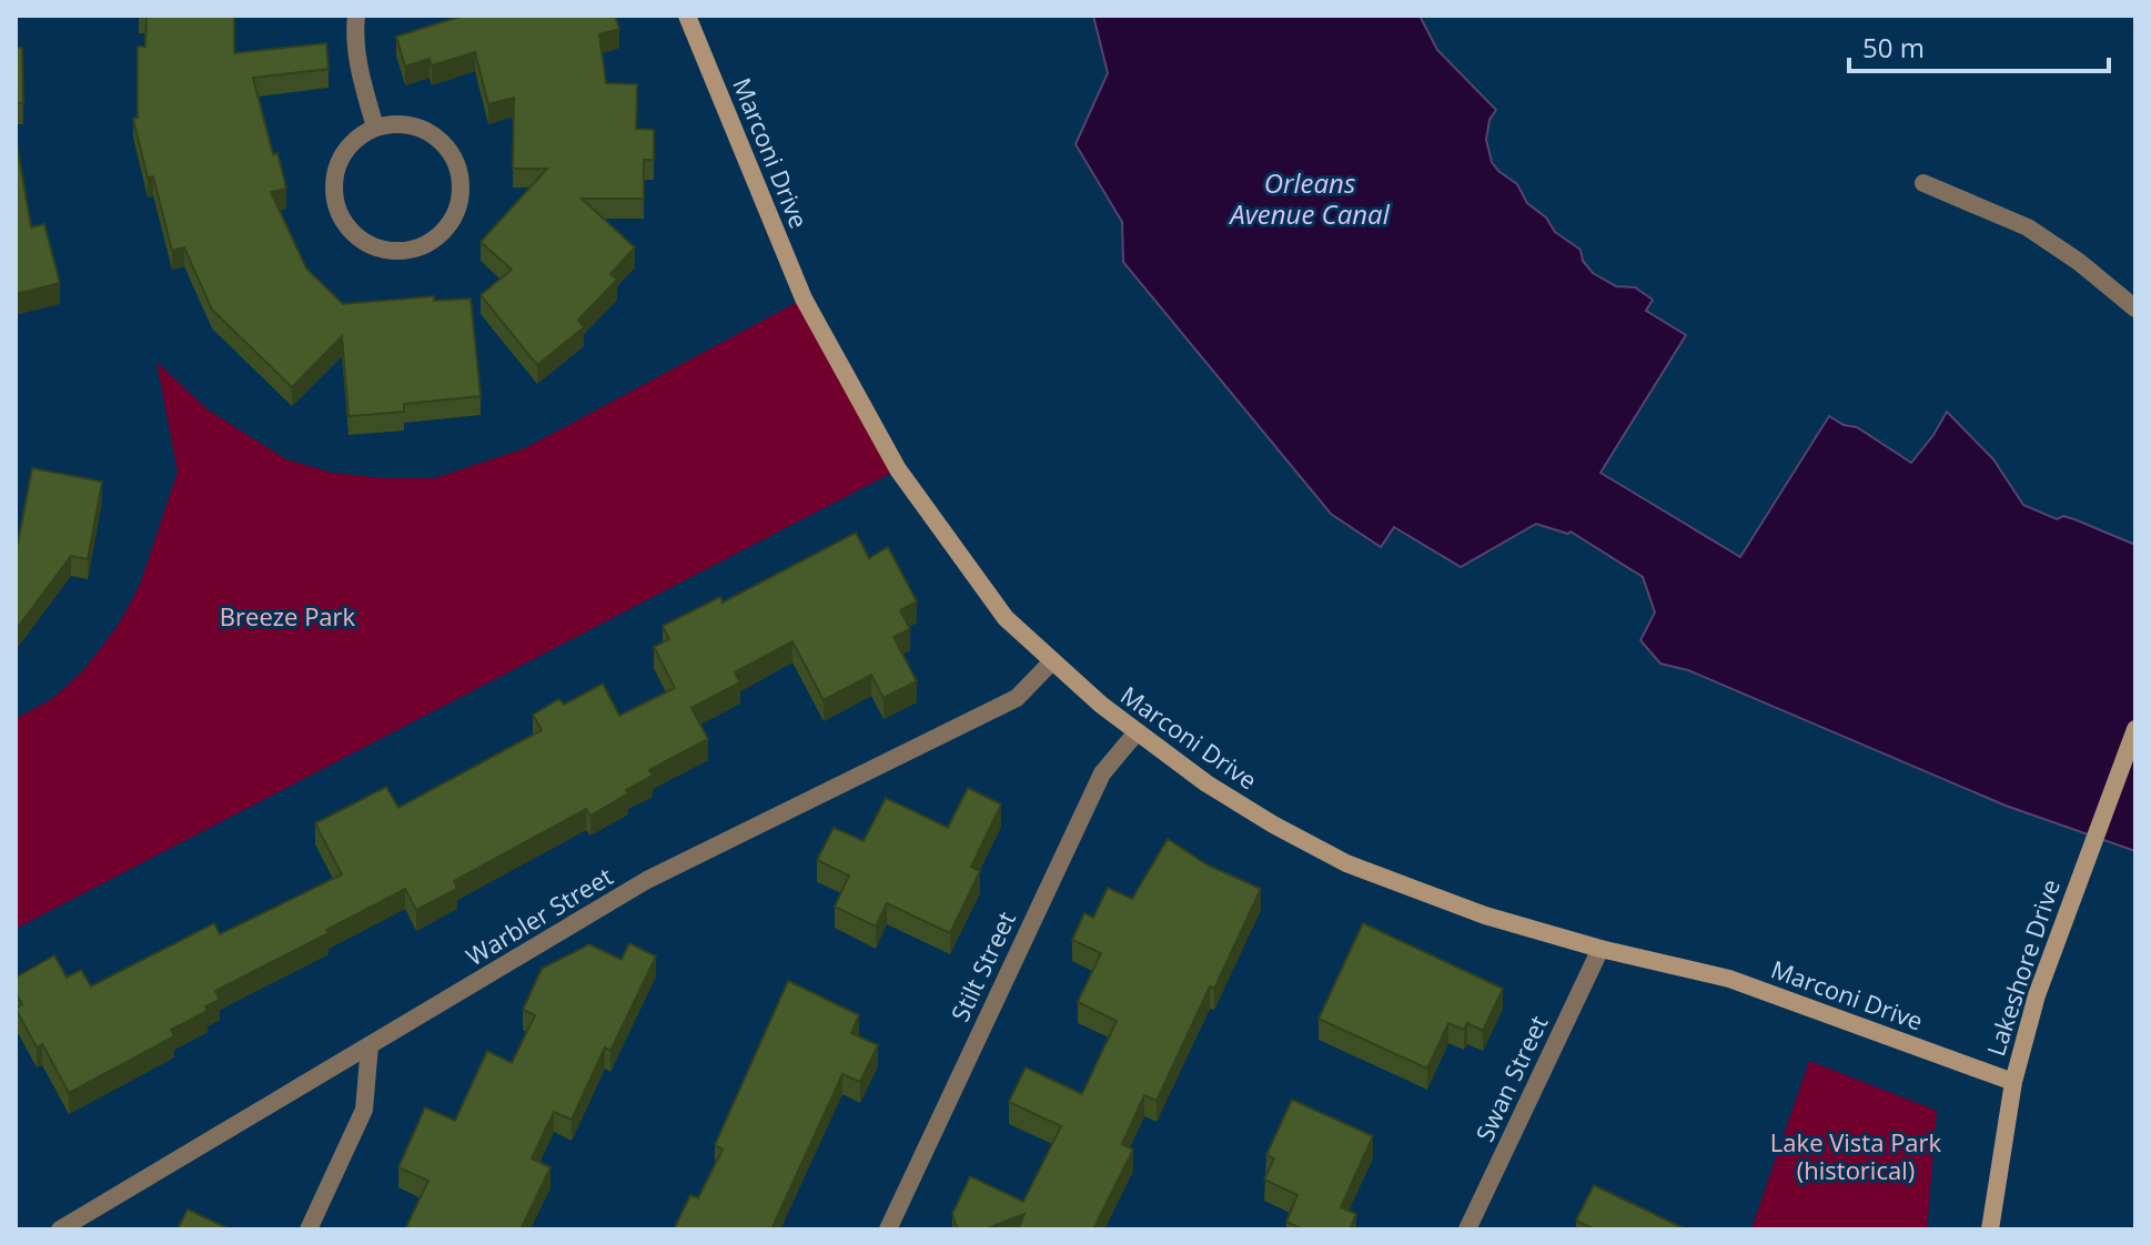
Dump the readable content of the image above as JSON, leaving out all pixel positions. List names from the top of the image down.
{
  "streets": {
    "street": [
      "Marconi Drive",
      "Warbler Street",
      "Stilt Street",
      "Lakeshore Drive",
      "Swan Street"
    ]
  },
  "crossings": [
    ["Marconi Drive", "Warbler Street"],
    ["Marconi Drive", "Stilt Street"],
    ["Marconi Drive", "Lakeshore Drive"],
    ["Marconi Drive", "Swan Street"]
  ],
  "water": ["Orleans Avenue Canal"],
  "parks": ["Breeze Park", "Lake Vista Park (historical)"],
  "scale_bar": "50 m"
}
